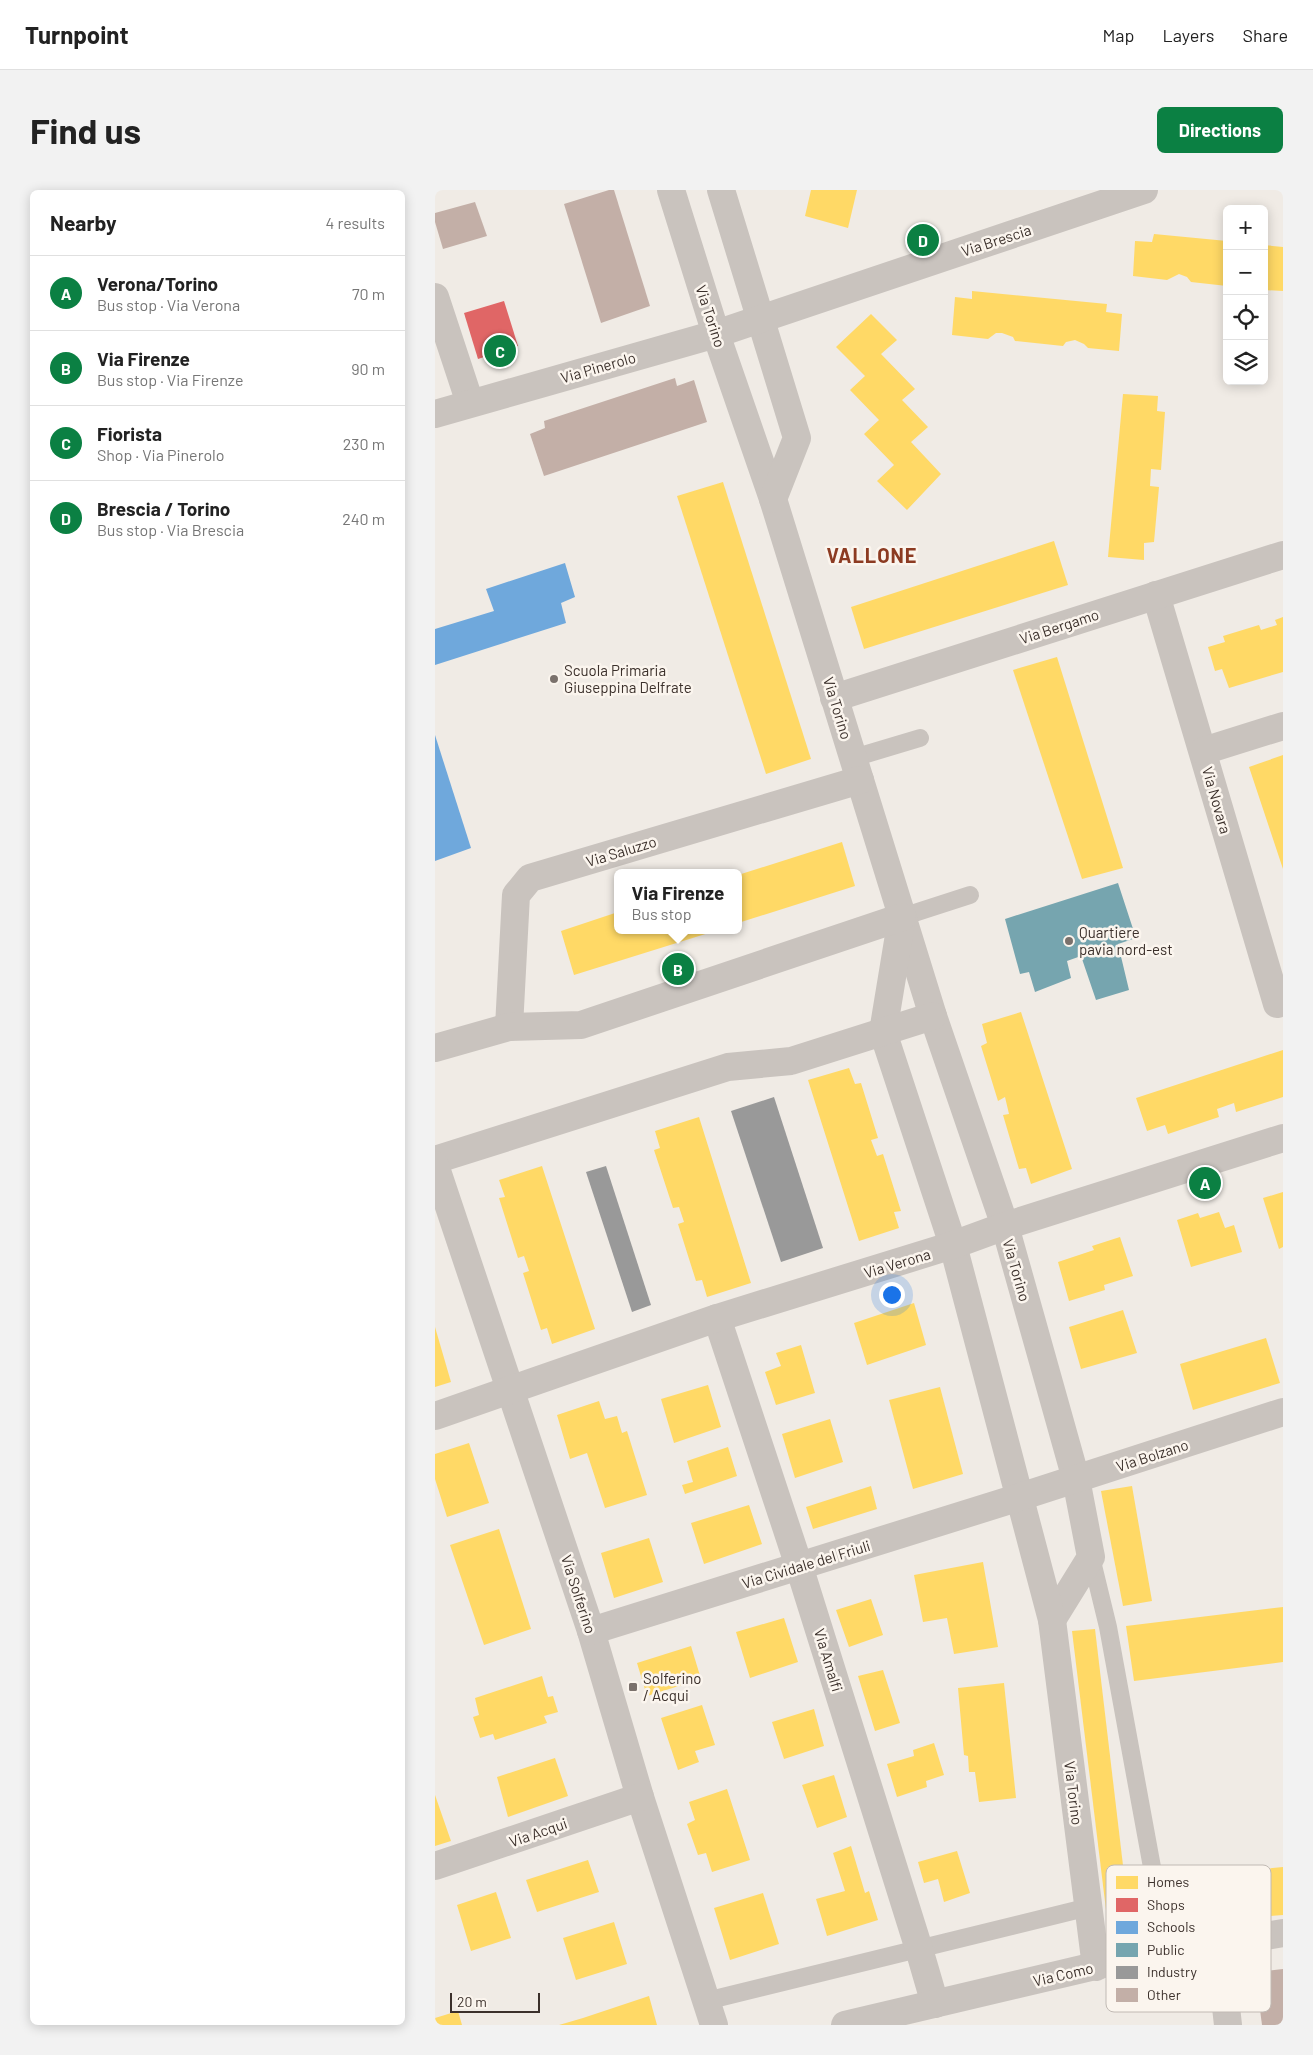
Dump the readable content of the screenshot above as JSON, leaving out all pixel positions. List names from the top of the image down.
{
  "streets": {
    "street": [
      "Via Brescia",
      "Via Torino",
      "Via Pinerolo",
      "Via Bergamo",
      "Via Novara",
      "Via Saluzzo",
      "Via Verona",
      "Via Bolzano",
      "Via Cividale del Friuli",
      "Via Solferino",
      "Via Amalfi",
      "Via Acqui",
      "Via Como"
    ]
  },
  "crossings": [
    ["Via Brescia", "Via Pinerolo"],
    ["Via Torino", "Via Pinerolo"],
    ["Via Torino", "Via Bergamo"],
    ["Via Torino", "Via Saluzzo"],
    ["Via Torino", "Via Verona"],
    ["Via Torino", "Via Bolzano"],
    ["Via Torino", "Via Cividale del Friuli"],
    ["Via Torino", "Via Como"],
    ["Via Bergamo", "Via Novara"],
    ["Via Verona", "Via Solferino"],
    ["Via Verona", "Via Amalfi"],
    ["Via Bolzano", "Via Cividale del Friuli"],
    ["Via Cividale del Friuli", "Via Solferino"],
    ["Via Cividale del Friuli", "Via Amalfi"],
    ["Via Solferino", "Via Acqui"],
    ["Via Amalfi", "Via Como"]
  ],
  "districts": ["VALLONE"],
  "places": {
    "other": ["Scuola Primaria Giuseppina Delfrate", "Quartiere pavia nord-est"],
    "transit": ["Solferino / Acqui"]
  },
  "legend": [
    "Homes",
    "Shops",
    "Schools",
    "Public",
    "Industry",
    "Other"
  ],
  "scale_bar": "20 m",
  "page": {
    "header": "Turnpoint",
    "nav": ["Map", "Layers", "Share"],
    "buttons": "Directions",
    "title": "Find us",
    "heading": ["Nearby", "4 results"],
    "map_buttons": ["+", "−"],
    "pins": [
      "D",
      "C",
      "B",
      "A"
    ],
    "list": [
      {
        "mark": "A",
        "name": "Verona/Torino",
        "note": "Bus stop · Via Verona",
        "value": "70 m"
      },
      {
        "mark": "B",
        "name": "Via Firenze",
        "note": "Bus stop · Via Firenze",
        "value": "90 m"
      },
      {
        "mark": "C",
        "name": "Fiorista",
        "note": "Shop · Via Pinerolo",
        "value": "230 m"
      },
      {
        "mark": "D",
        "name": "Brescia / Torino",
        "note": "Bus stop · Via Brescia",
        "value": "240 m"
      }
    ],
    "popup": ["Via Firenze", "Bus stop"],
    "scale": "20 m"
  }
}
